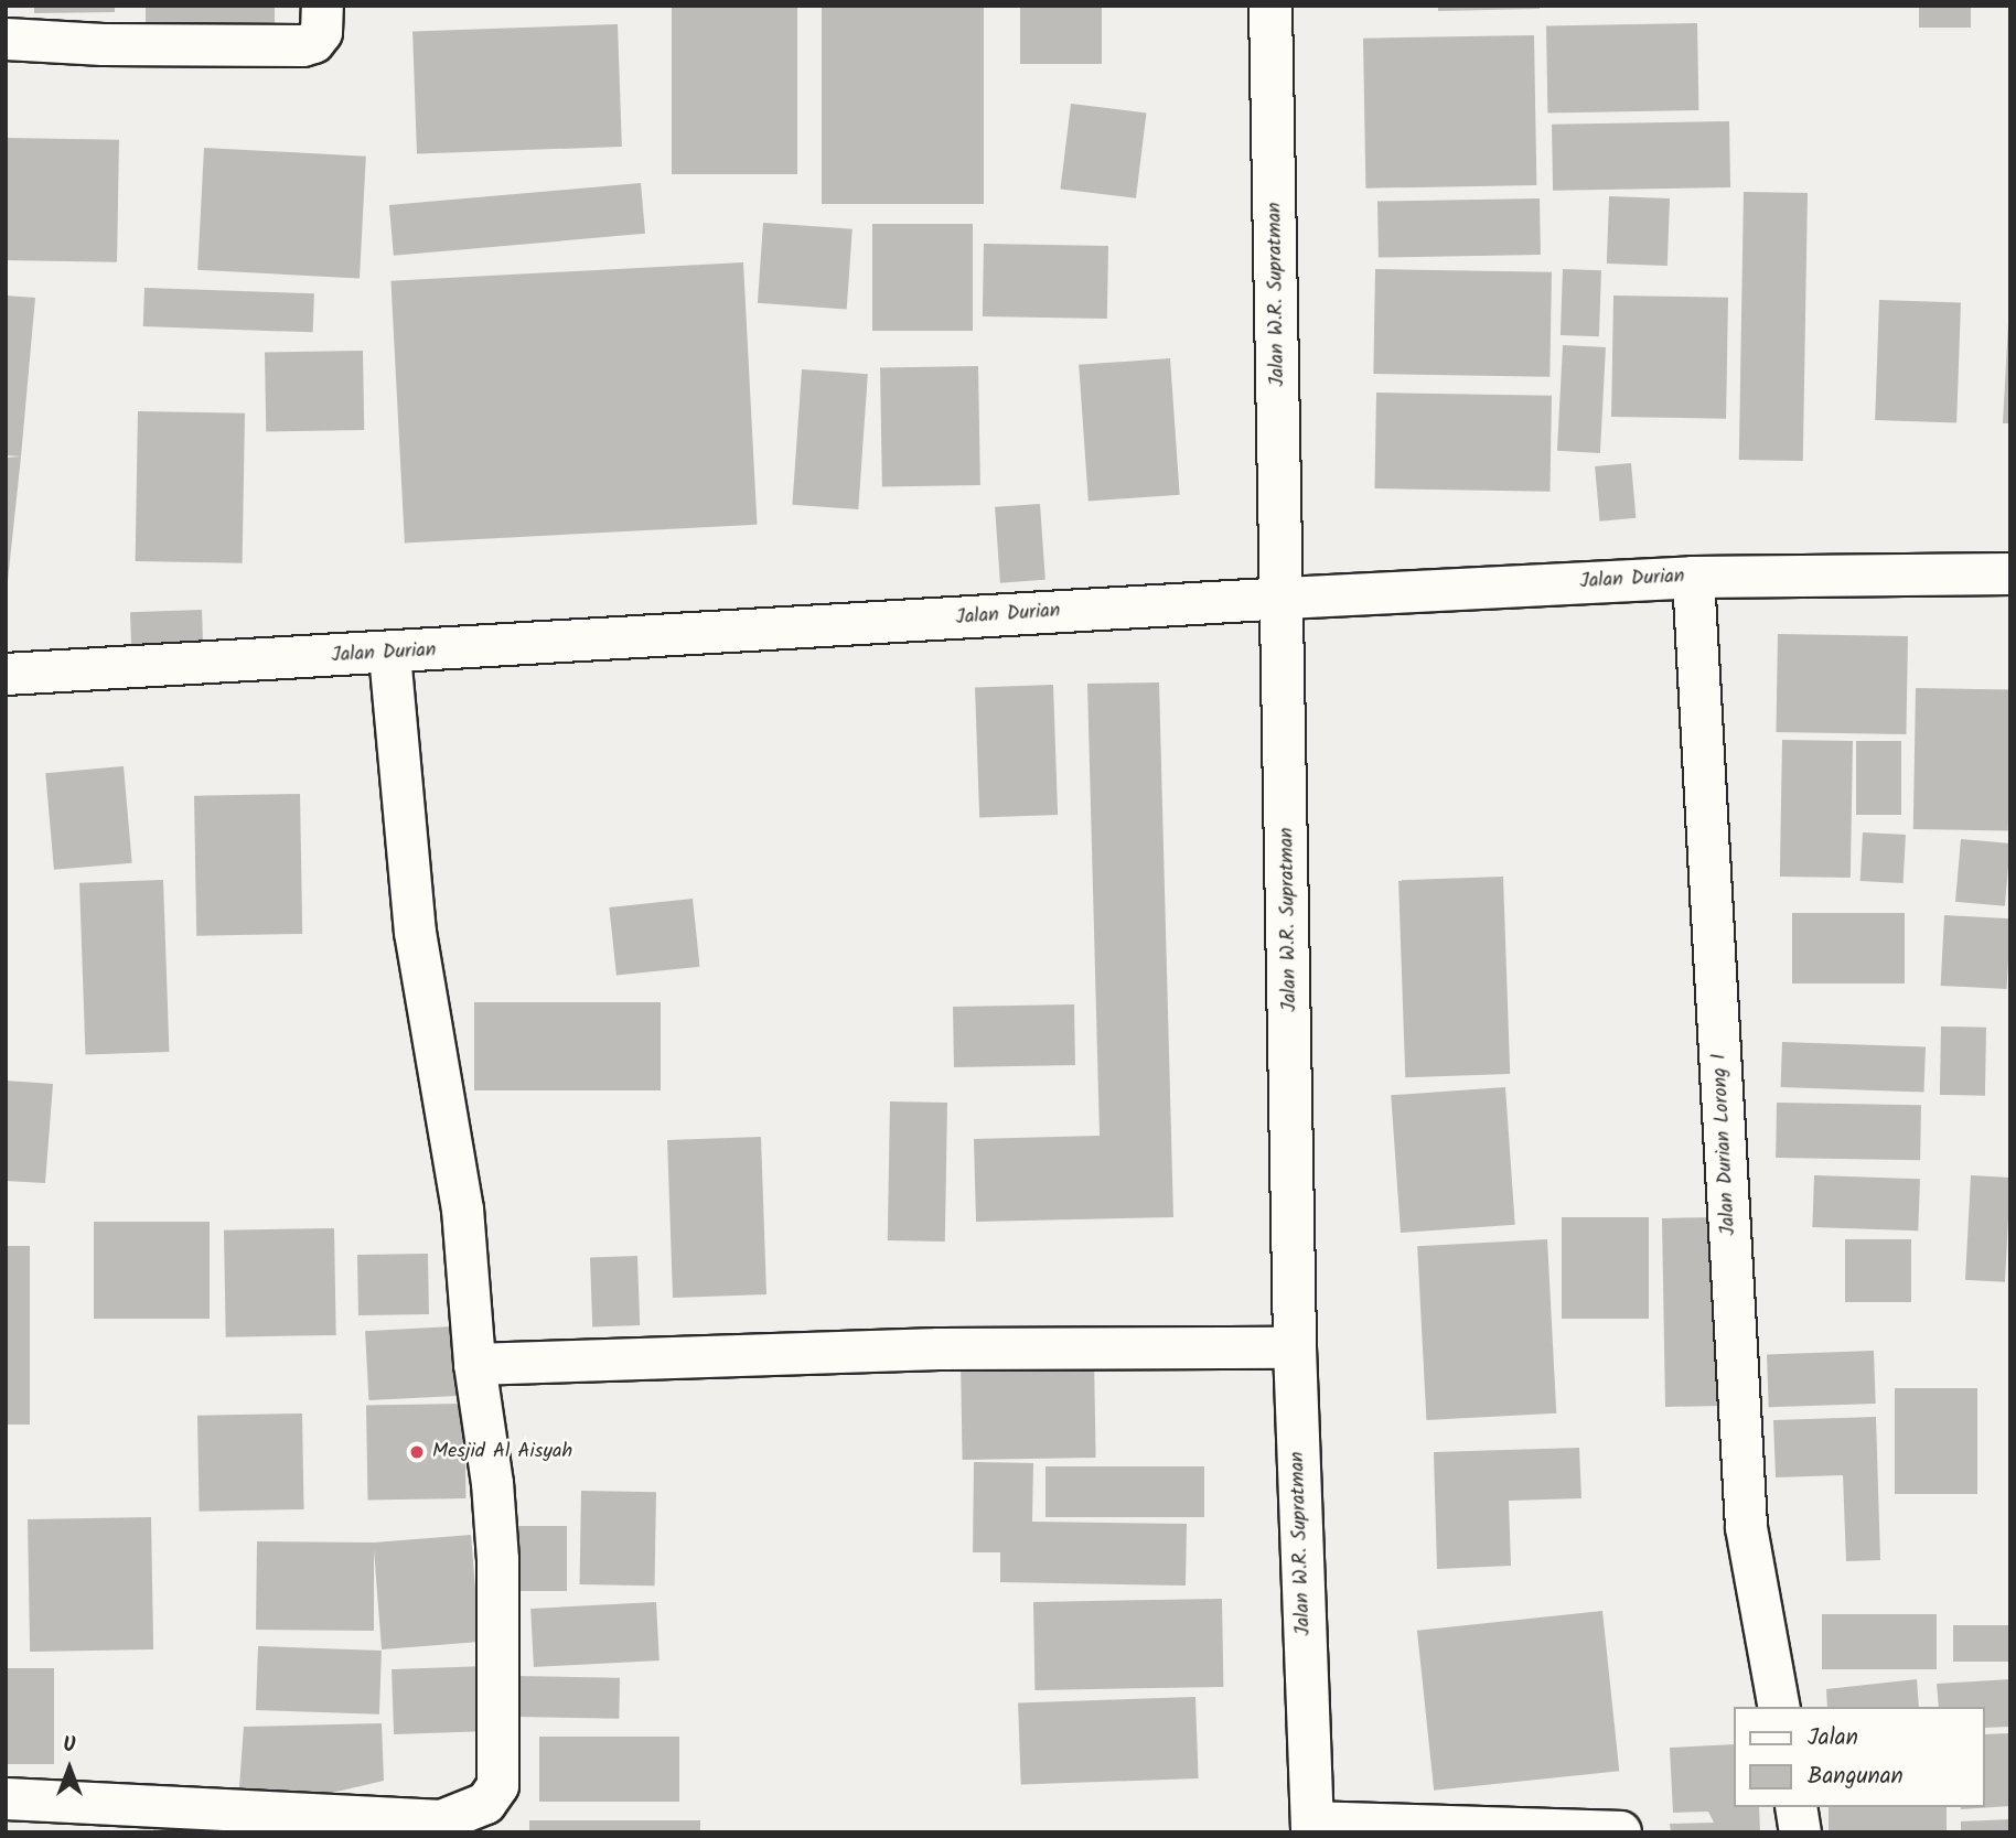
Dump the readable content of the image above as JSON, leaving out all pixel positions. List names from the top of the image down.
{
  "streets": {
    "street": ["Jalan W.R. Supratman", "Jalan Durian", "Jalan Durian Lorong I"]
  },
  "crossings": [
    ["Jalan W.R. Supratman", "Jalan Durian"],
    ["Jalan Durian", "Jalan Durian Lorong I"]
  ],
  "places": ["Mesjid Al Aisyah"],
  "legend": ["Jalan", "Bangunan"],
  "north": "top"
}
